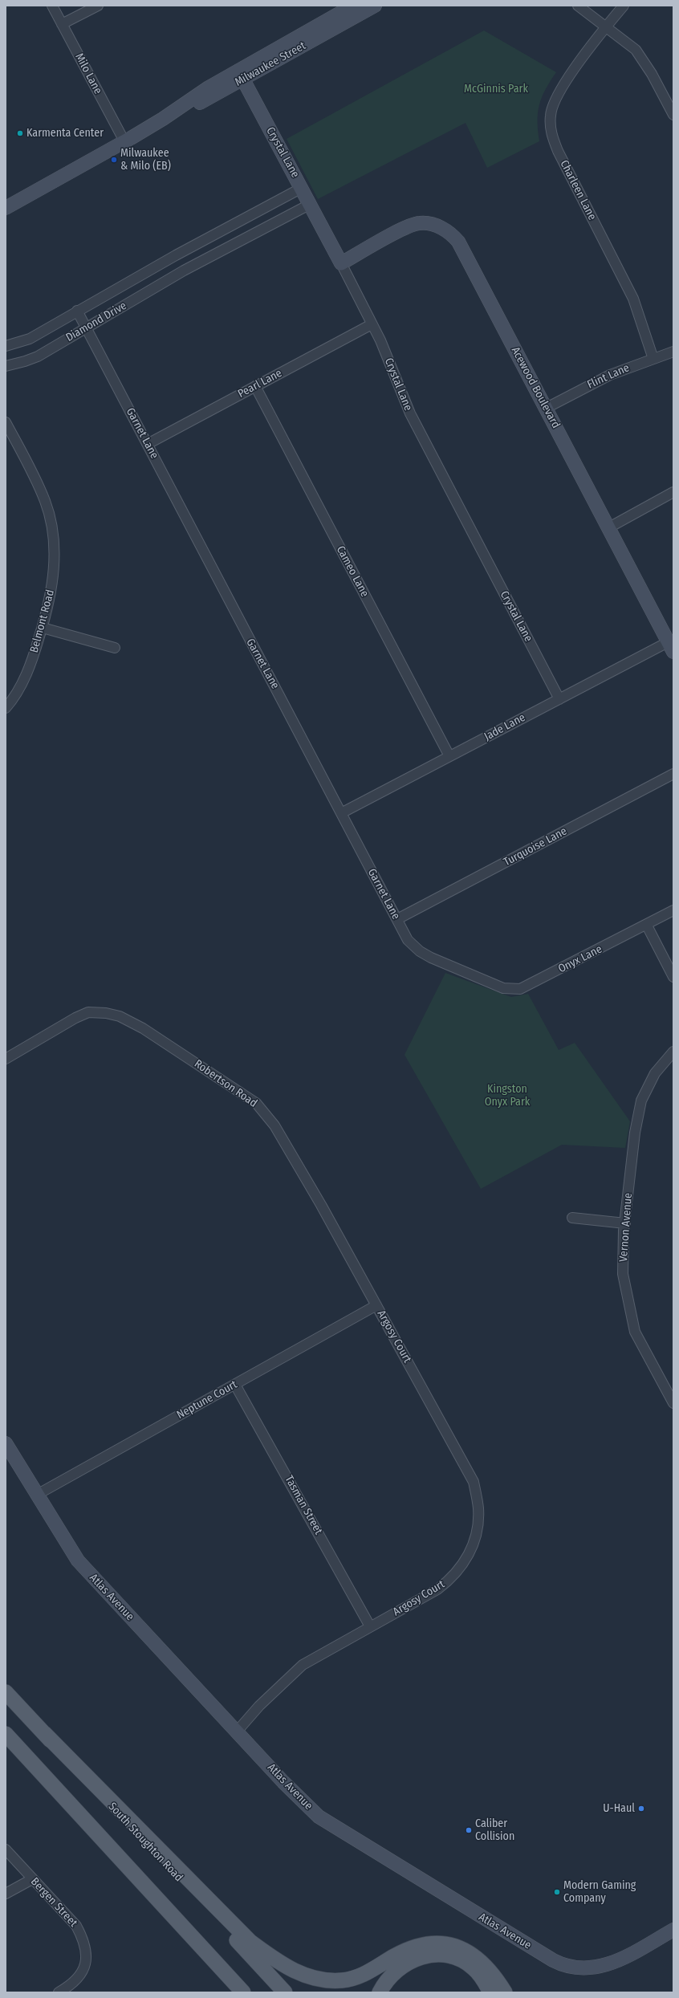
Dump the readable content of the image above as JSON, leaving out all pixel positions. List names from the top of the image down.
{
  "streets": {
    "main road": ["South Stoughton Road"],
    "street": [
      "Milwaukee Street",
      "Milo Lane",
      "Crystal Lane",
      "Charleen Lane",
      "Diamond Drive",
      "Flint Lane",
      "Pearl Lane",
      "Acewood Boulevard",
      "Garnet Lane",
      "Cameo Lane",
      "Belmont Road",
      "Jade Lane",
      "Turquoise Lane",
      "Onyx Lane",
      "Robertson Road",
      "Vernon Avenue",
      "Argosy Court",
      "Neptune Court",
      "Tasman Street",
      "Atlas Avenue",
      "Bergen Street"
    ]
  },
  "crossings": [
    ["Milwaukee Street", "Milo Lane"],
    ["Milwaukee Street", "Crystal Lane"],
    ["Crystal Lane", "Diamond Drive"],
    ["Crystal Lane", "Pearl Lane"],
    ["Crystal Lane", "Acewood Boulevard"],
    ["Crystal Lane", "Jade Lane"],
    ["Charleen Lane", "Flint Lane"],
    ["Diamond Drive", "Garnet Lane"],
    ["Flint Lane", "Acewood Boulevard"],
    ["Pearl Lane", "Garnet Lane"],
    ["Pearl Lane", "Cameo Lane"],
    ["Acewood Boulevard", "Jade Lane"],
    ["Garnet Lane", "Jade Lane"],
    ["Garnet Lane", "Turquoise Lane"],
    ["Garnet Lane", "Onyx Lane"],
    ["Cameo Lane", "Jade Lane"],
    ["Robertson Road", "Argosy Court"],
    ["Robertson Road", "Neptune Court"],
    ["Argosy Court", "Neptune Court"],
    ["Argosy Court", "Tasman Street"],
    ["Argosy Court", "Atlas Avenue"],
    ["Neptune Court", "Tasman Street"],
    ["Neptune Court", "Atlas Avenue"]
  ],
  "parks": ["McGinnis Park", "Kingston Onyx Park"],
  "places": [
    "Karmenta Center",
    "Milwaukee & Milo (EB)",
    "U-Haul",
    "Caliber Collision",
    "Modern Gaming Company"
  ]
}
